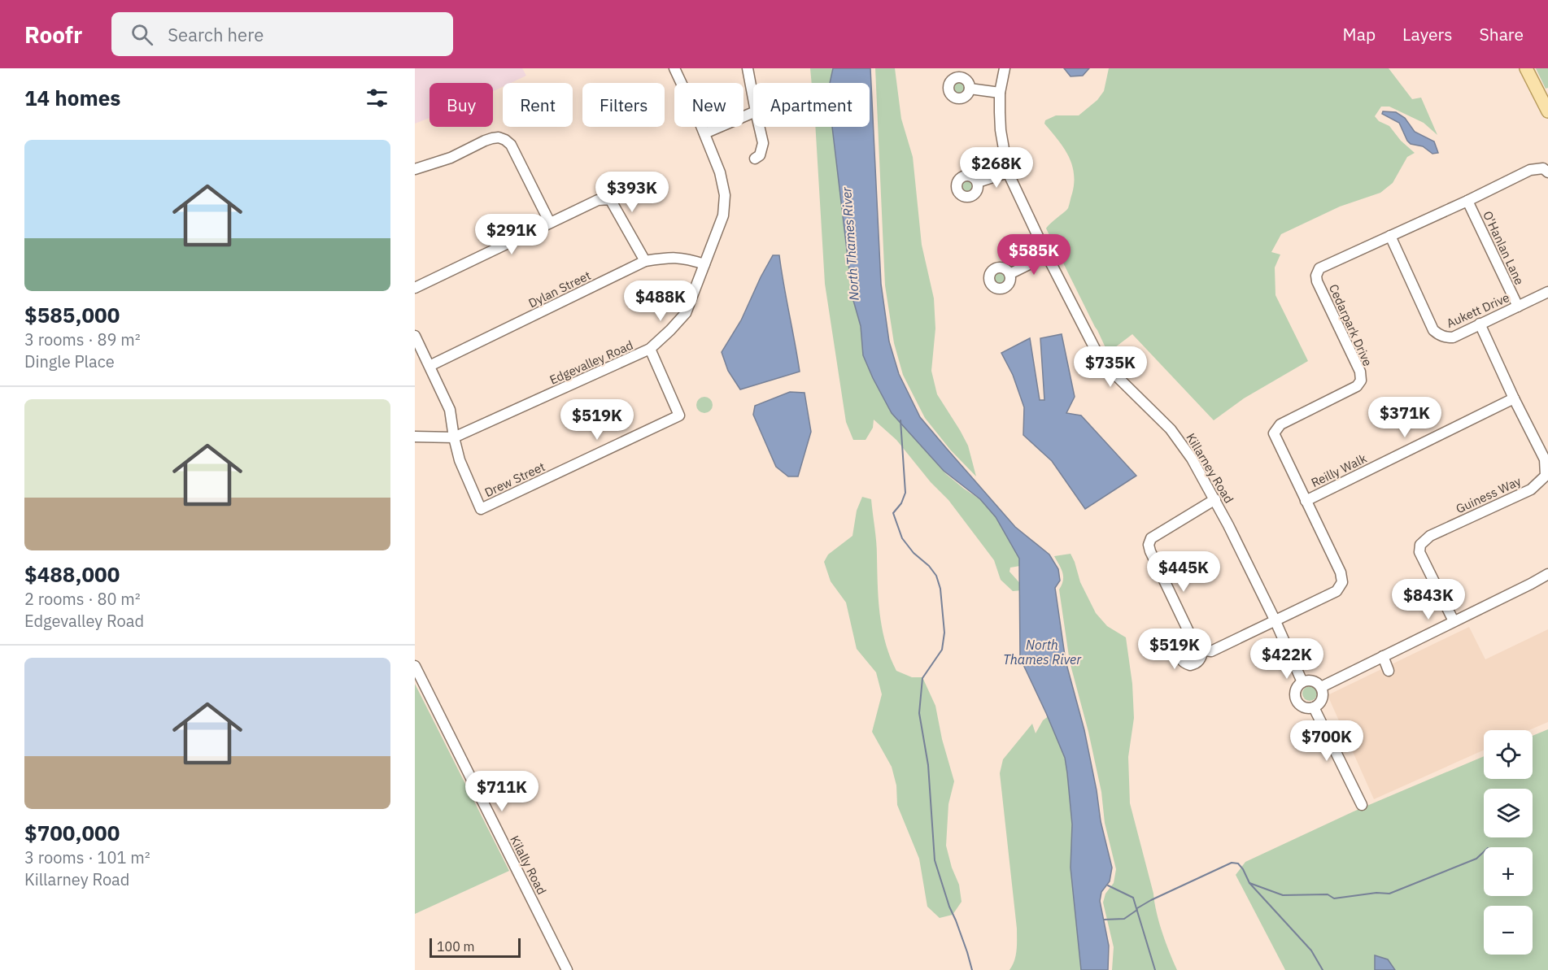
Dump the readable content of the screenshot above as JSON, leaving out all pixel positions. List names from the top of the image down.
{
  "streets": {
    "street": [
      "O'Hanlan Lane",
      "Dylan Street",
      "Aukett Drive",
      "Cedarpark Drive",
      "Edgevalley Road",
      "Killarney Road",
      "Reilly Walk",
      "Drew Street",
      "Guiness Way",
      "Kilally Road"
    ]
  },
  "crossings": [
    ["O'Hanlan Lane", "Aukett Drive"],
    ["O'Hanlan Lane", "Cedarpark Drive"],
    ["Dylan Street", "Edgevalley Road"],
    ["Aukett Drive", "Cedarpark Drive"],
    ["Aukett Drive", "Guiness Way"],
    ["Cedarpark Drive", "Killarney Road"],
    ["Cedarpark Drive", "Reilly Walk"],
    ["Edgevalley Road", "Drew Street"],
    ["Reilly Walk", "Guiness Way"]
  ],
  "water": ["North Thames River"],
  "scale_bar": "100 m",
  "page": {
    "header": "Roofr",
    "search": "Search here",
    "nav": ["Map", "Layers", "Share"],
    "heading": "14 homes",
    "chip": [
      "Buy",
      "Rent",
      "Filters",
      "New",
      "Apartment"
    ],
    "list": [
      {
        "name": "$585,000",
        "note": "3 rooms · 89 m² · Dingle Place"
      },
      {
        "name": "$488,000",
        "note": "2 rooms · 80 m² · Edgevalley Road"
      },
      {
        "name": "$700,000",
        "note": "3 rooms · 101 m² · Killarney Road"
      }
    ],
    "price": [
      "$268K",
      "$393K",
      "$291K",
      "$585K",
      "$488K",
      "$735K",
      "$371K",
      "$519K",
      "$445K",
      "$843K",
      "$519K",
      "$422K",
      "$700K",
      "$711K"
    ],
    "map_buttons": ["+", "−"],
    "scale": "100 m"
  }
}
